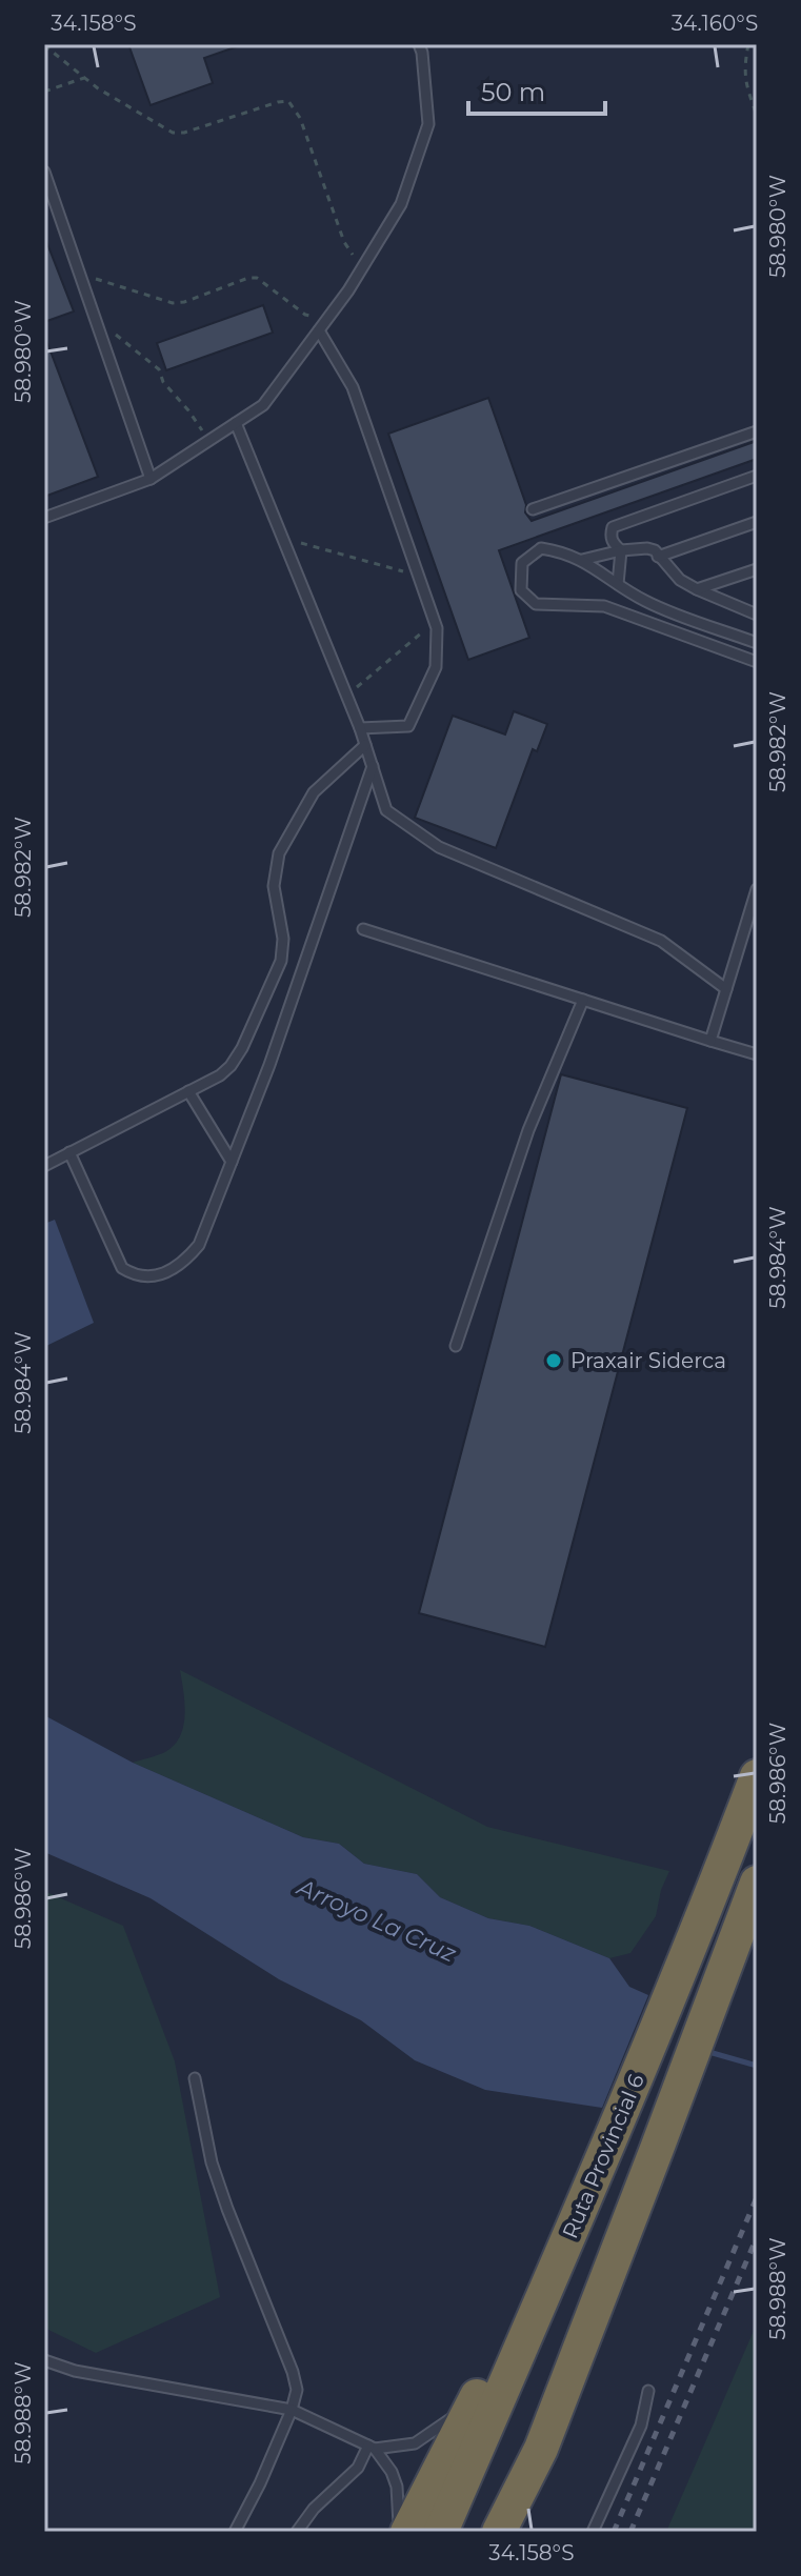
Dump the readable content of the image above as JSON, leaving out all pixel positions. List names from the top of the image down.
{
  "streets": {
    "highway": ["Ruta Provincial 6"]
  },
  "water": ["Arroyo La Cruz"],
  "places": ["Praxair Siderca"],
  "scale_bar": "50 m",
  "coordinates": [
    "34.158°S",
    "34.160°S",
    "58.980°W",
    "58.982°W",
    "58.984°W",
    "58.986°W",
    "58.988°W"
  ]
}
